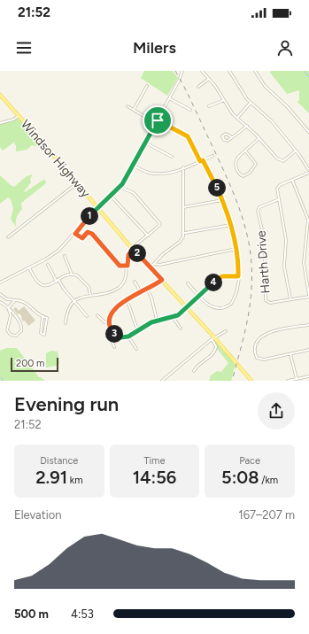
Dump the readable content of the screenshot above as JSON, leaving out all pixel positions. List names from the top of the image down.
{
  "streets": {
    "main road": ["Windsor Highway"],
    "street": ["Harth Drive"]
  },
  "scale_bar": "200 m",
  "page": {
    "status": "21:52",
    "header": "Milers",
    "pins": [
      "5",
      "1",
      "2",
      "4",
      "3"
    ],
    "scale": "200 m",
    "heading": ["Evening run", "21:52"],
    "stats": [
      ["Distance", "2.91 km"],
      ["Time", "14:56"],
      ["Pace", "5:08 /km"]
    ],
    "chart": ["Elevation", "167–207 m"],
    "list": [
      {
        "name": "500 m",
        "note": "4:53"
      }
    ]
  }
}
